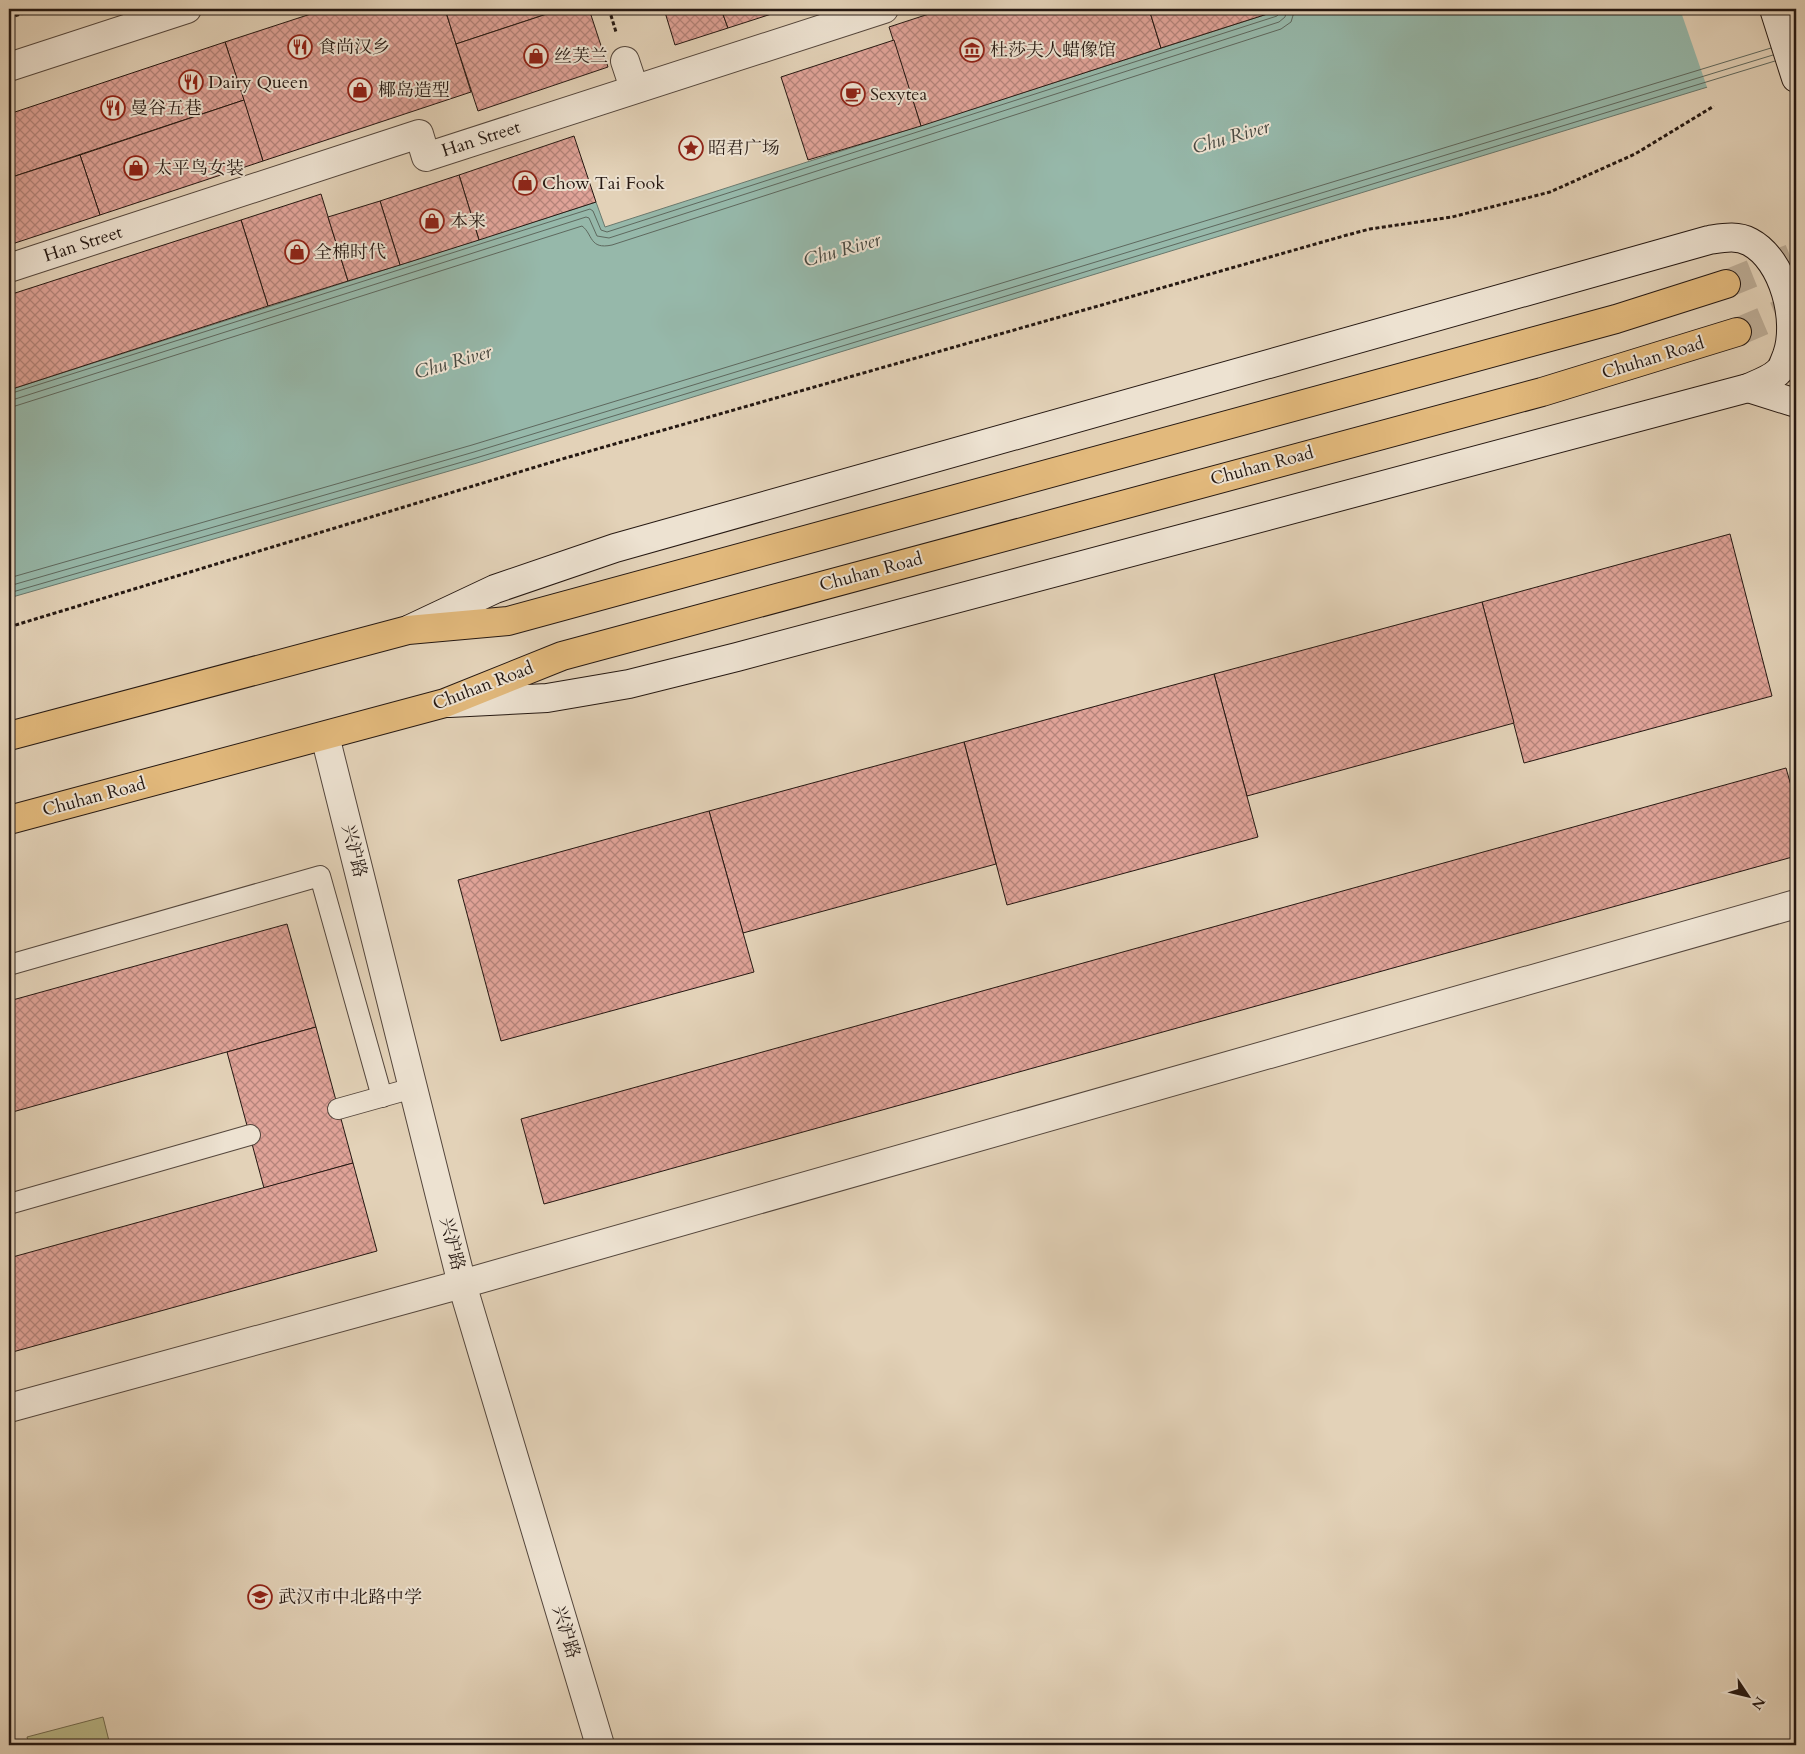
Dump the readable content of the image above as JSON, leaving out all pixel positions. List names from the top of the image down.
{
  "streets": {
    "main road": ["Chuhan Road"],
    "street": ["Han Street", "兴沪路"]
  },
  "crossings": [
    ["Chuhan Road", "兴沪路"]
  ],
  "water": ["Chu River"],
  "places": {
    "restaurant": ["食尚汉乡", "Dairy Queen", "曼谷五巷"],
    "museum": ["杜莎夫人蜡像馆"],
    "shop": [
      "丝芙兰",
      "椰岛造型",
      "太平鸟女装",
      "Chow Tai Fook",
      "本来",
      "全棉时代"
    ],
    "cafe": ["Sexytea"],
    "place": ["昭君广场"],
    "school or university": ["武汉市中北路中学"]
  },
  "north": "bottom right"
}
